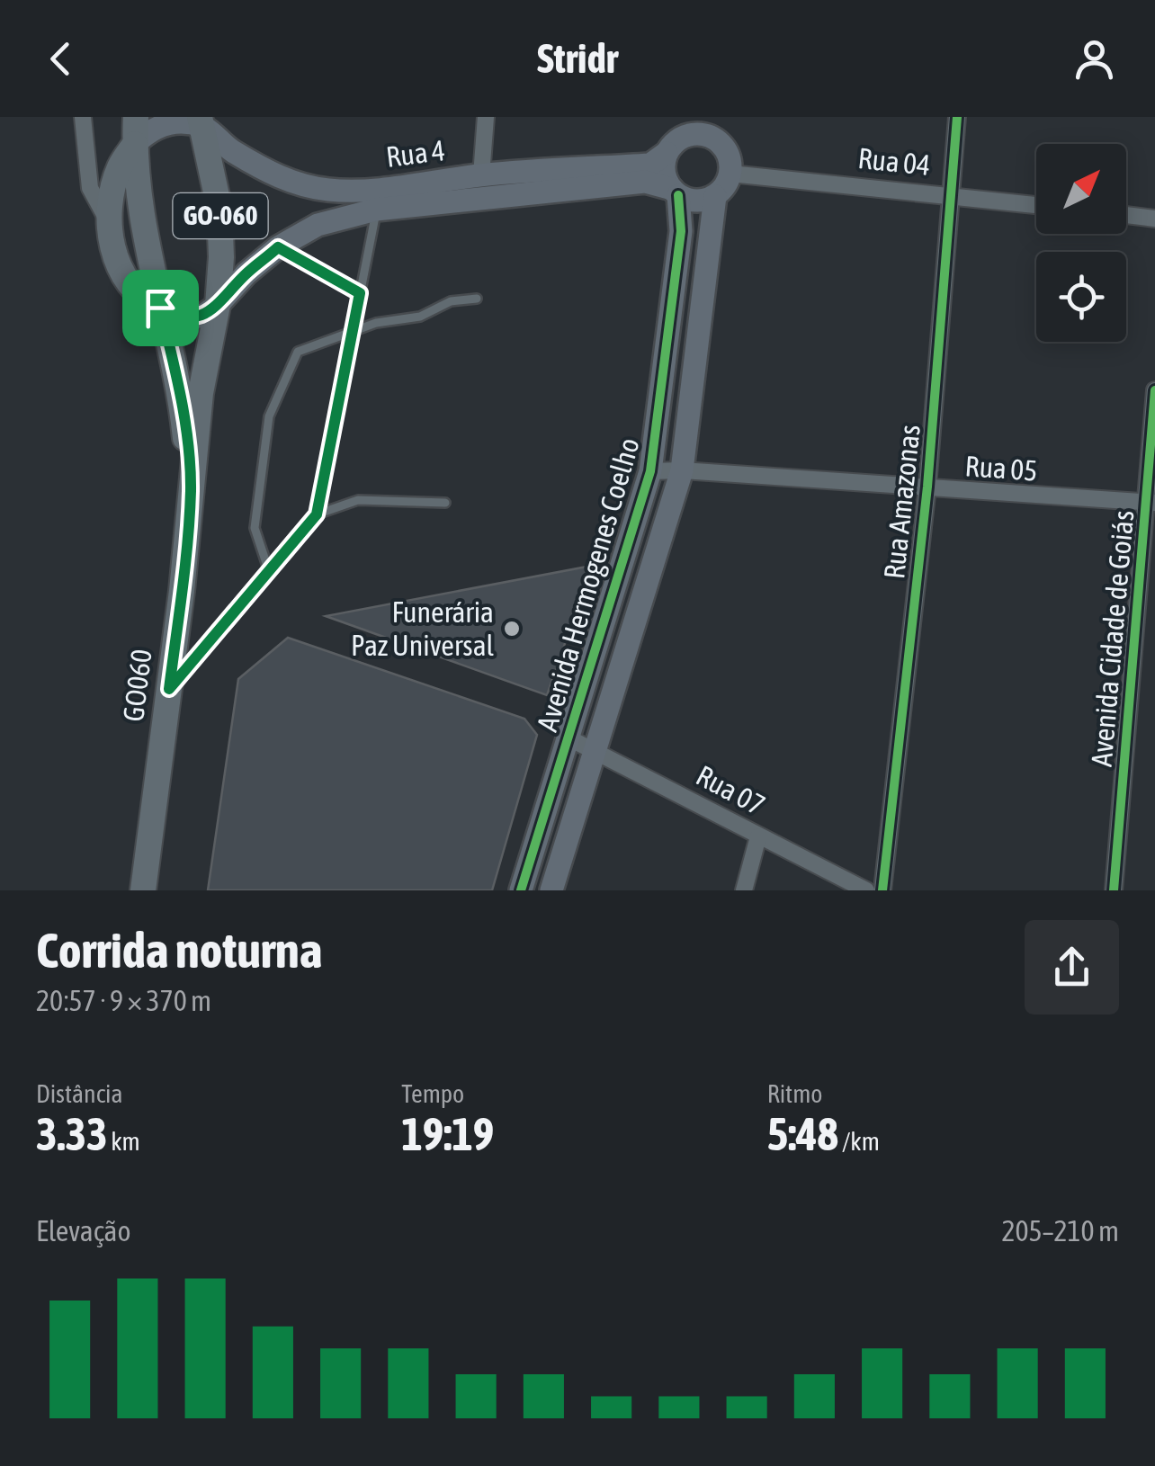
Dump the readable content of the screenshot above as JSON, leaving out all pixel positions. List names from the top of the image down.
{
  "streets": {
    "main road": ["GO-060", "GO060"],
    "street": [
      "Rua 4",
      "Rua 04",
      "Rua 05",
      "Rua Amazonas",
      "Avenida Hermogenes Coelho",
      "Avenida Cidade de Goiás",
      "Rua 07"
    ]
  },
  "crossings": [
    ["Rua 4", "Rua 04"],
    ["Rua 4", "GO-060"],
    ["Rua 4", "Avenida Hermogenes Coelho"],
    ["Rua 04", "Rua Amazonas"],
    ["Rua 04", "Avenida Hermogenes Coelho"],
    ["GO-060", "GO060"],
    ["Rua 05", "Rua Amazonas"],
    ["Rua 05", "Avenida Hermogenes Coelho"],
    ["Rua 05", "Avenida Cidade de Goiás"],
    ["Avenida Hermogenes Coelho", "Rua 07"]
  ],
  "places": ["Funerária Paz Universal"],
  "north": "top right",
  "page": {
    "header": "Stridr",
    "heading": ["Corrida noturna", "20:57 · 9 × 370 m"],
    "stats": [
      ["Distância", "3.33 km"],
      ["Tempo", "19:19"],
      ["Ritmo", "5:48 /km"]
    ],
    "chart": ["Elevação", "205–210 m"]
  }
}
